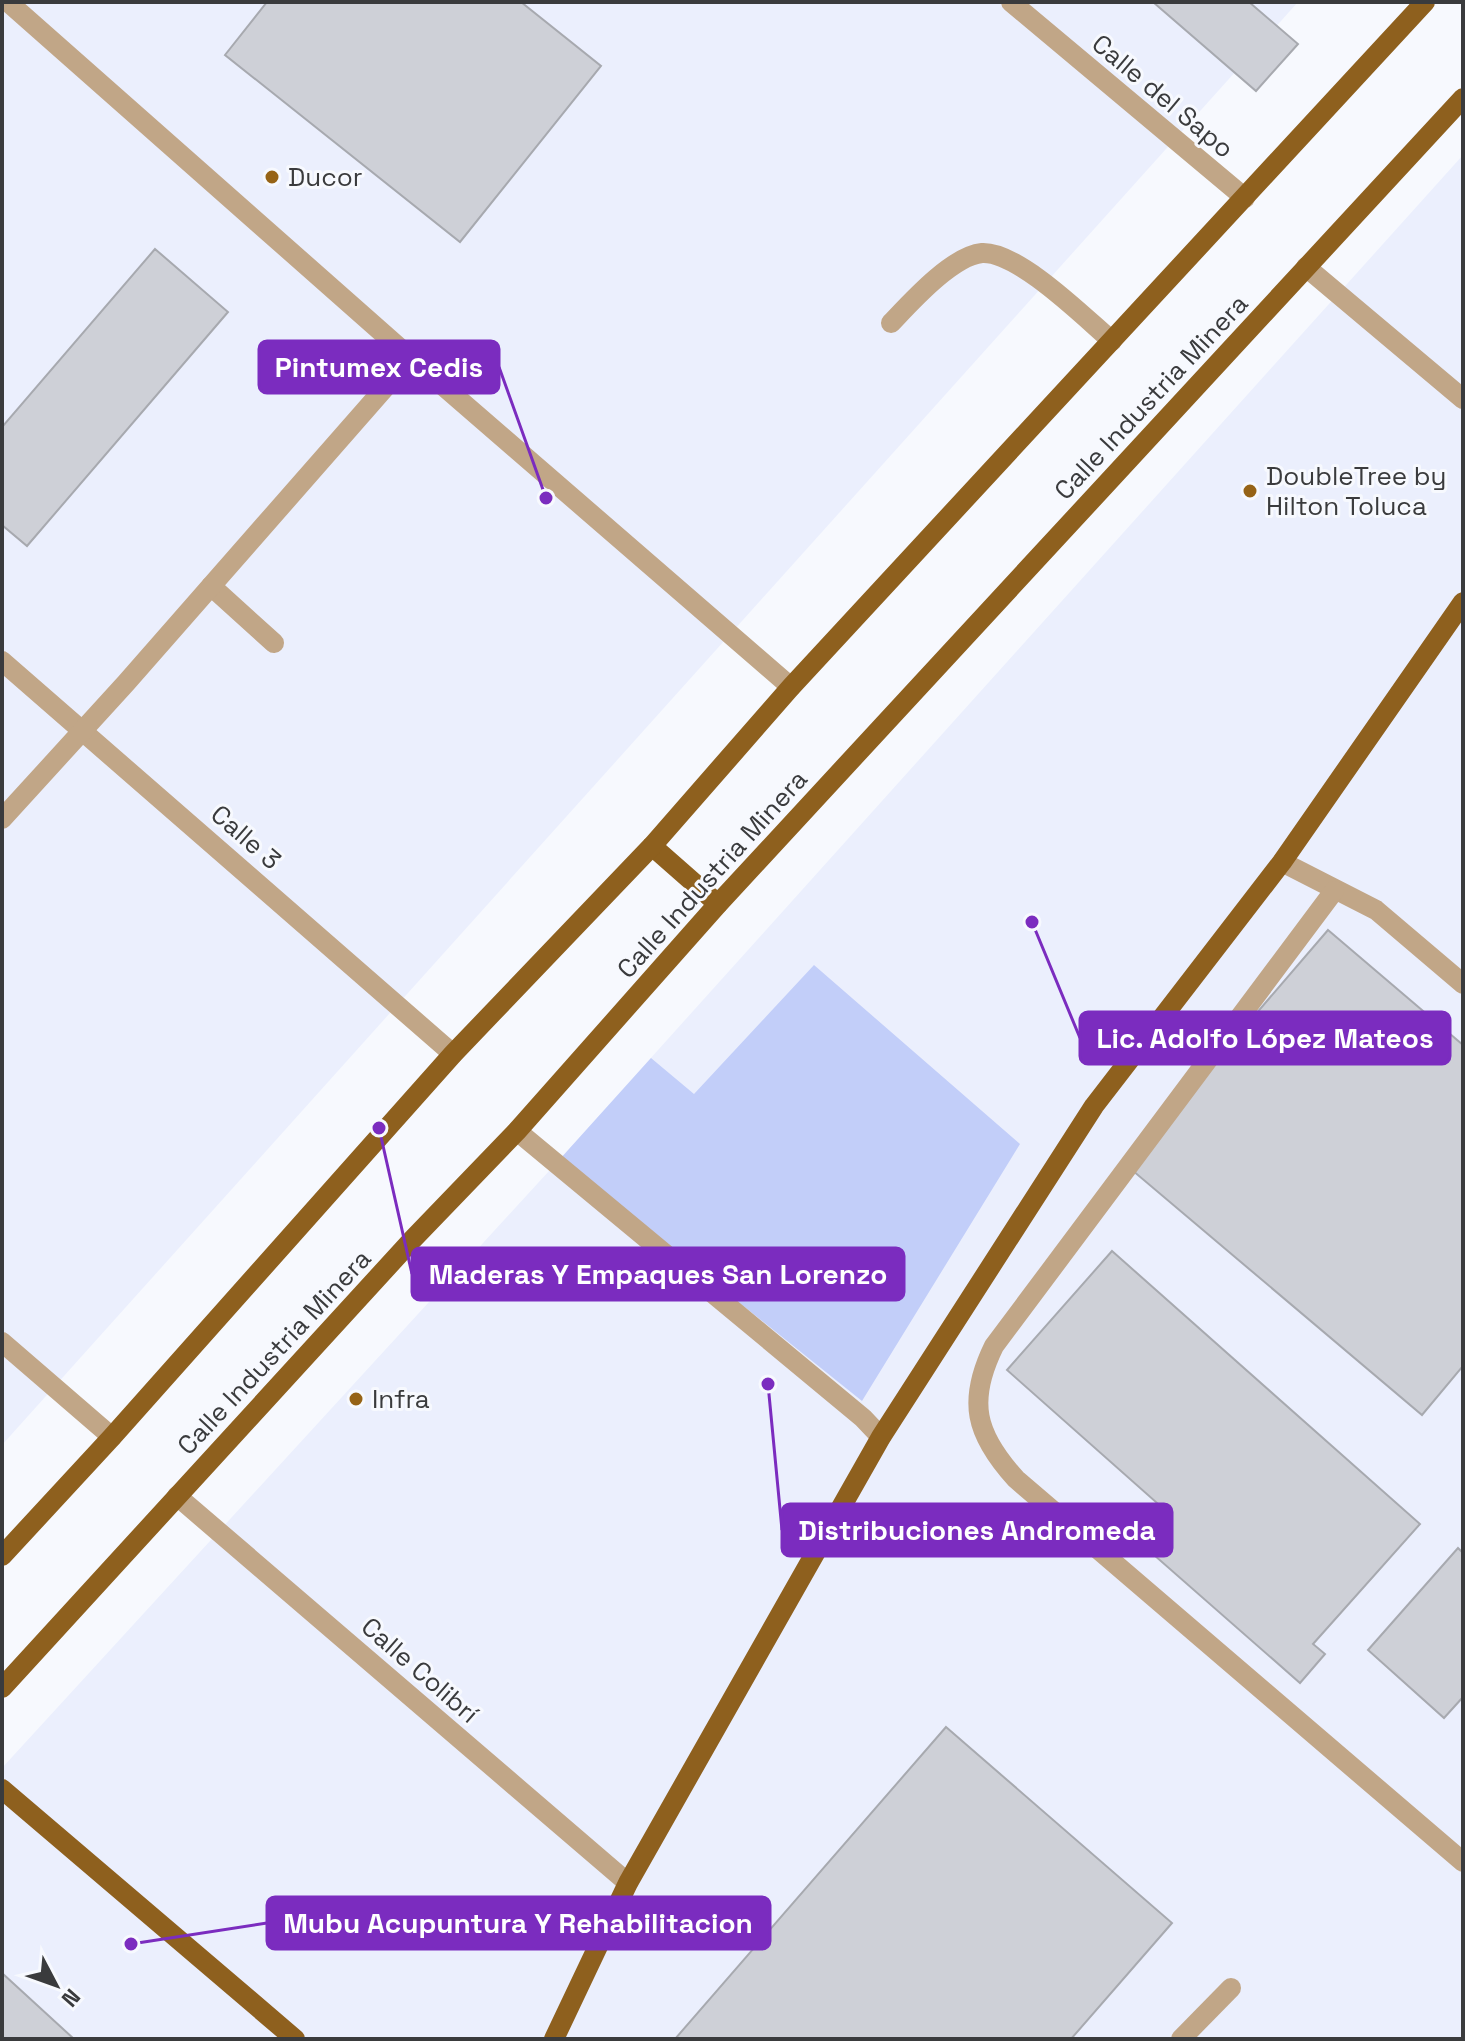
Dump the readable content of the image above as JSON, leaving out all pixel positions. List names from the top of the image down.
{
  "streets": {
    "main road": ["Calle Industria Minera"],
    "street": ["Calle del Sapo", "Calle 3", "Calle Colibrí"]
  },
  "crossings": [
    ["Calle Industria Minera", "Calle Colibrí"]
  ],
  "places": [
    "Ducor",
    "DoubleTree by Hilton Toluca",
    "Pintumex Cedis",
    "Lic. Adolfo López Mateos",
    "Maderas Y Empaques San Lorenzo",
    "Distribuciones Andromeda",
    "Infra",
    "Mubu Acupuntura Y Rehabilitacion"
  ],
  "north": "bottom right"
}
